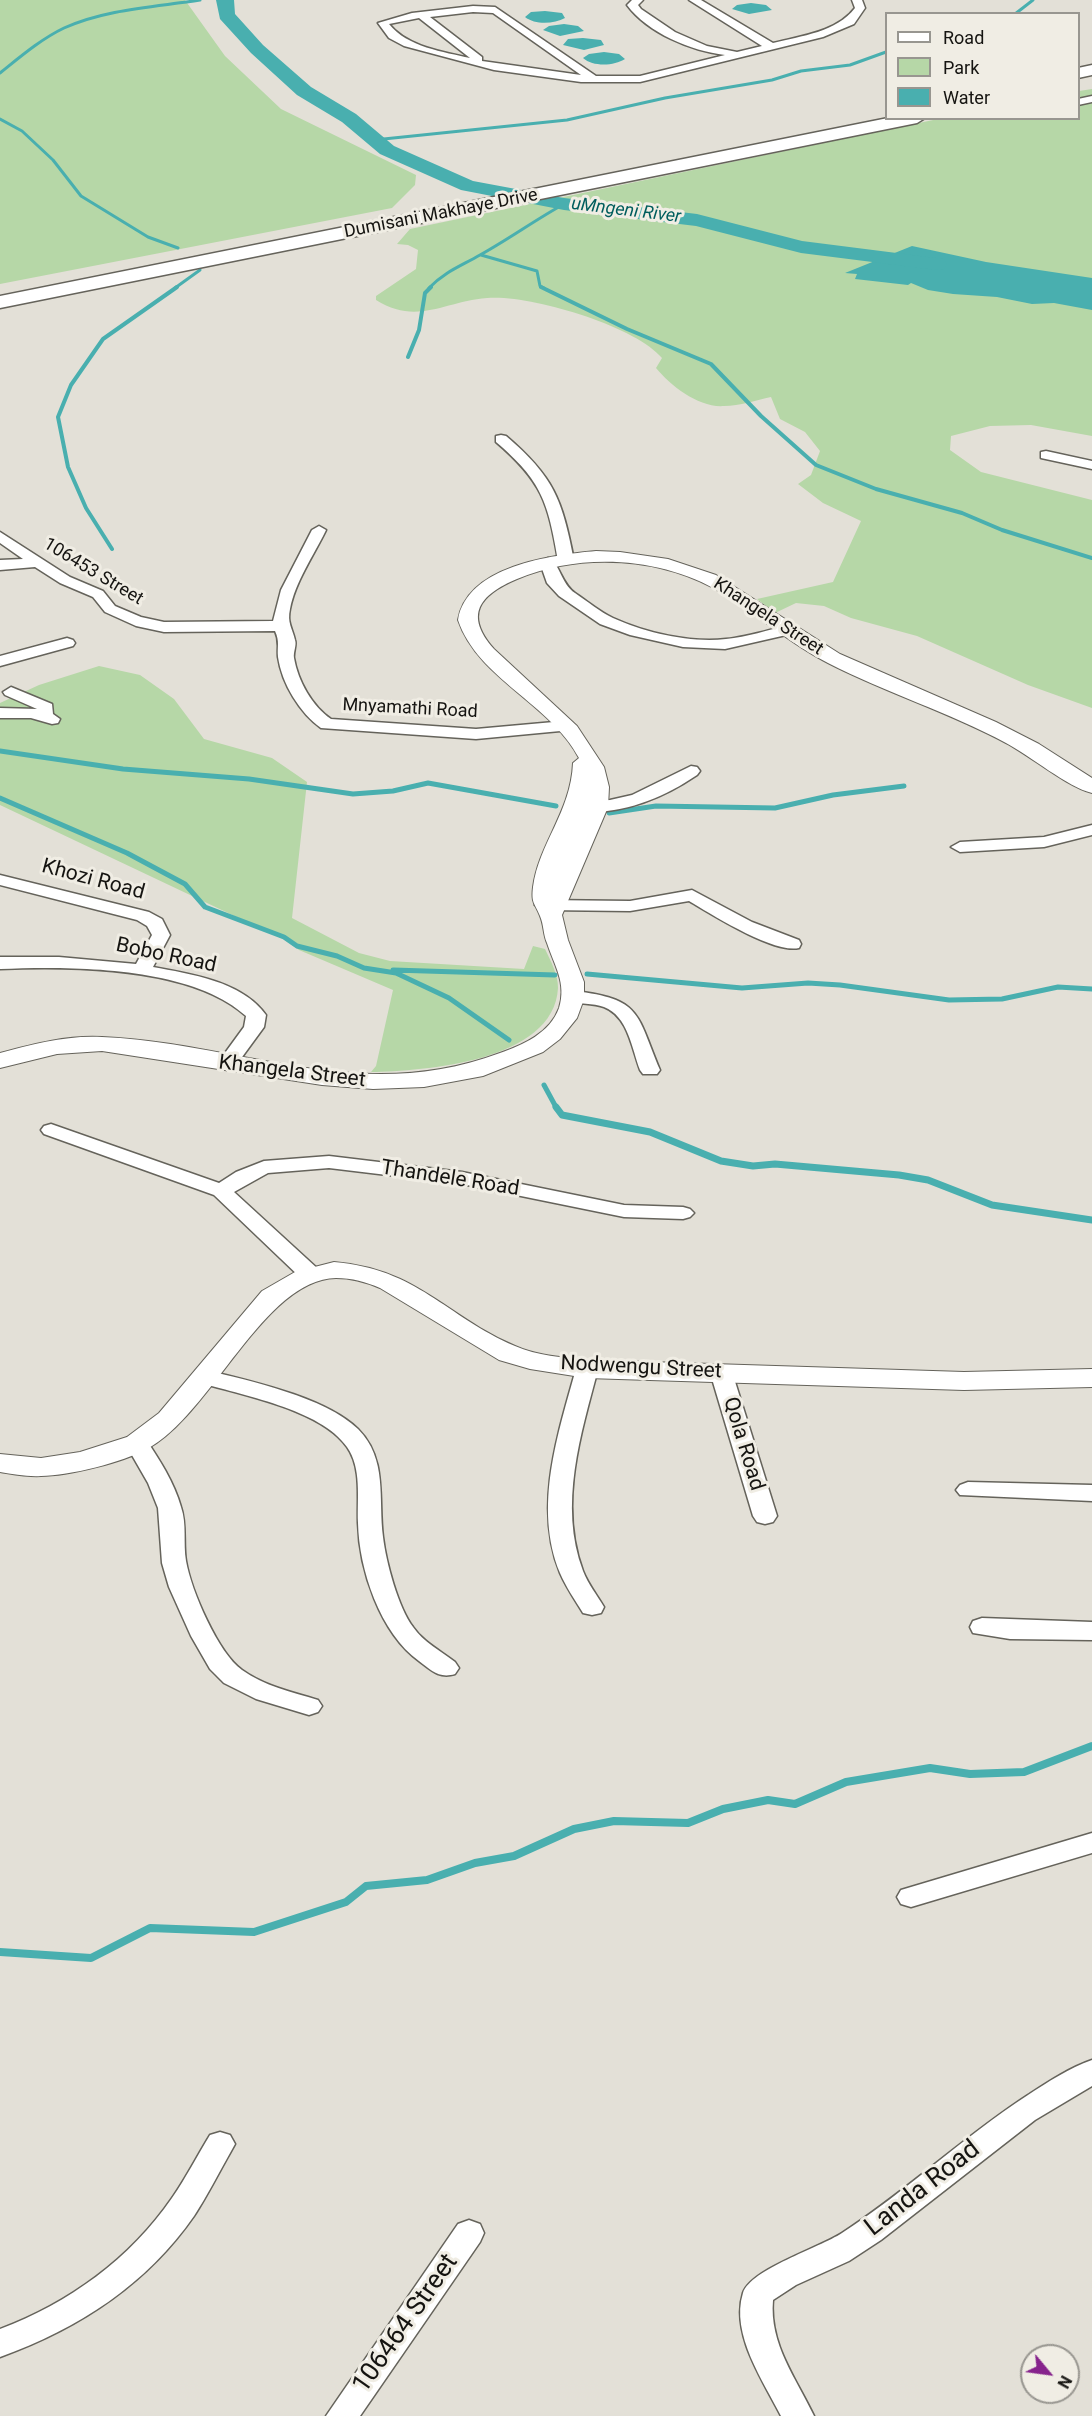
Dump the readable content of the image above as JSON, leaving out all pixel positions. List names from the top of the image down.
{
  "streets": {
    "main road": ["Dumisani Makhaye Drive"],
    "street": [
      "106453 Street",
      "Khangela Street",
      "Mnyamathi Road",
      "Khozi Road",
      "Bobo Road",
      "Thandele Road",
      "Nodwengu Street",
      "Qola Road",
      "Landa Road",
      "106464 Street"
    ]
  },
  "crossings": [
    ["106453 Street", "Mnyamathi Road"],
    ["Khangela Street", "Mnyamathi Road"],
    ["Khangela Street", "Bobo Road"],
    ["Khozi Road", "Bobo Road"],
    ["Nodwengu Street", "Qola Road"]
  ],
  "water": ["uMngeni River"],
  "legend": ["Road", "Park", "Water"],
  "north": "bottom right"
}
